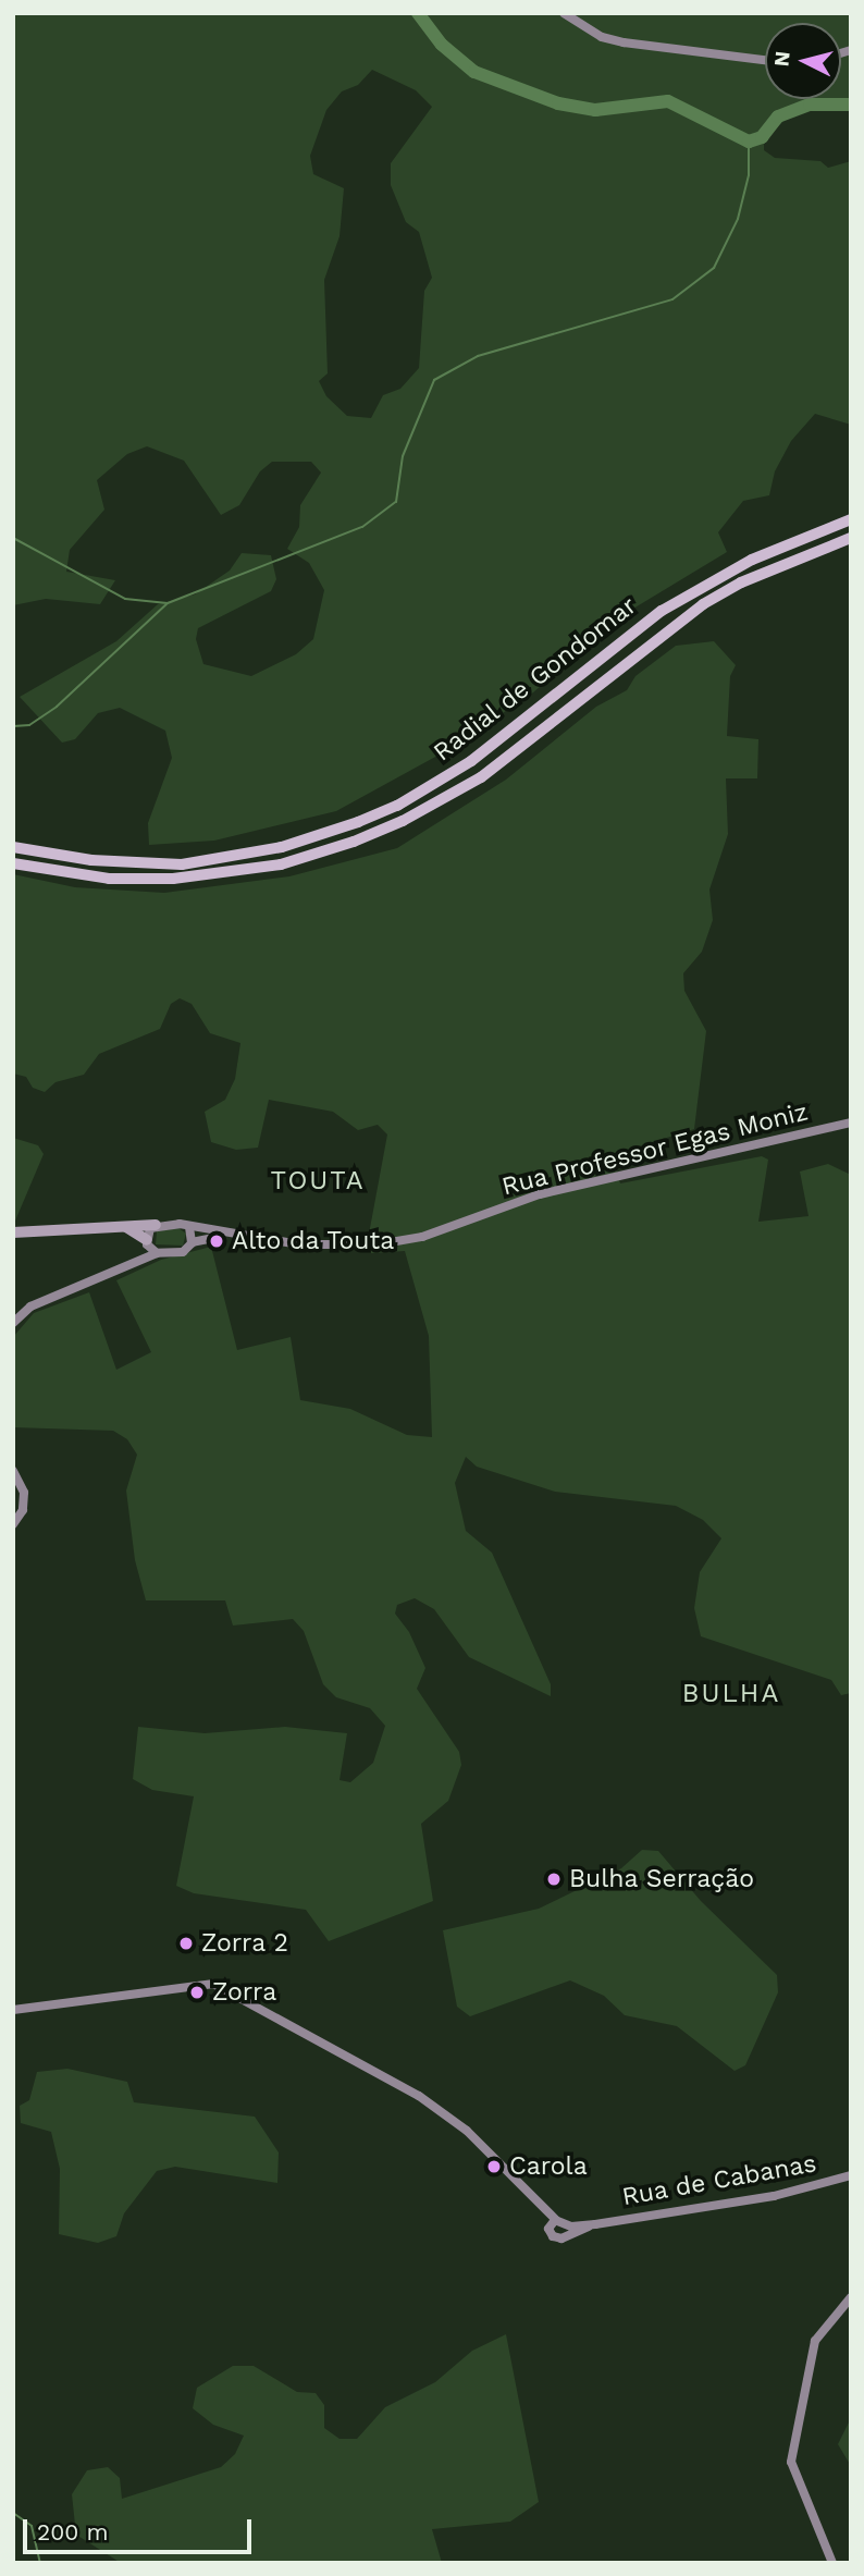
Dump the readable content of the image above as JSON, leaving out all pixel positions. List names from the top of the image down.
{
  "streets": {
    "highway": ["Radial de Gondomar"],
    "street": ["Rua Professor Egas Moniz", "Rua de Cabanas"]
  },
  "districts": ["TOUTA", "BULHA"],
  "places": [
    "Alto da Touta",
    "Bulha Serração",
    "Zorra 2",
    "Zorra",
    "Carola"
  ],
  "scale_bar": "200 m",
  "north": "left"
}
